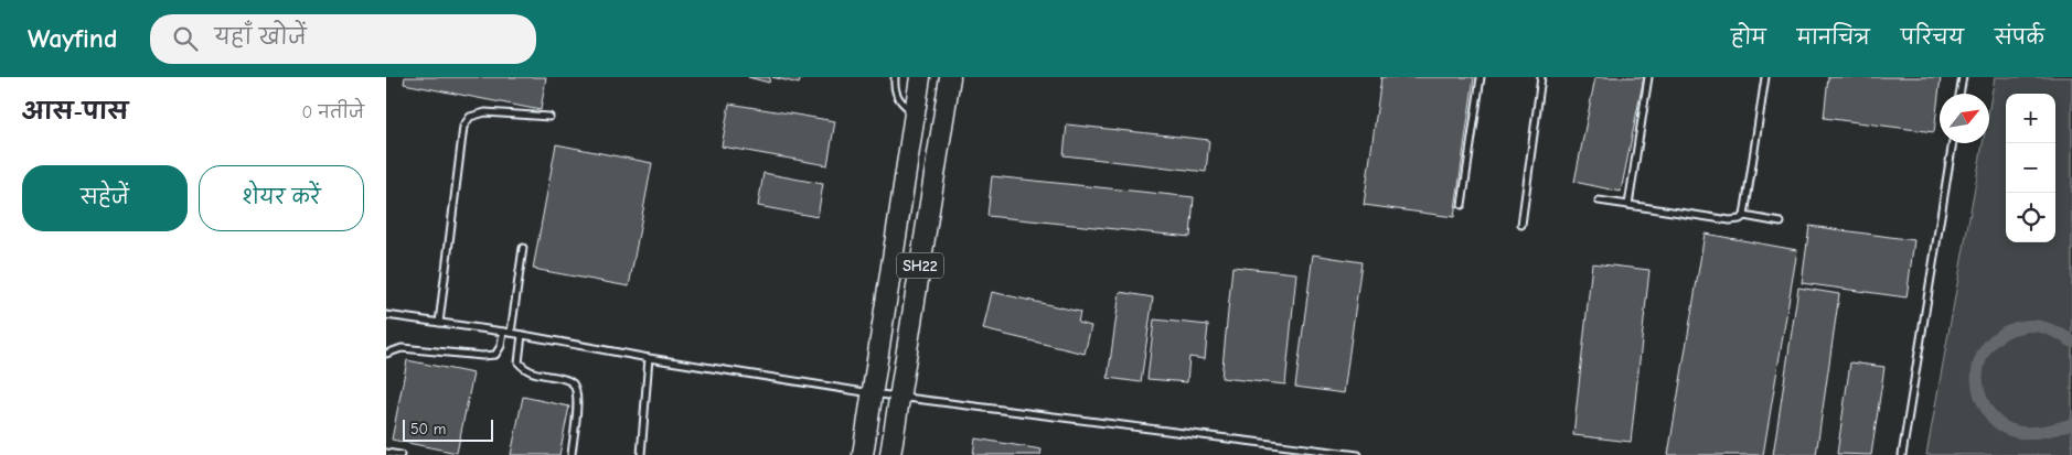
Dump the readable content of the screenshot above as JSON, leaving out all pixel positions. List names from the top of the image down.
{
  "streets": {
    "highway": ["SH22"]
  },
  "scale_bar": "50 m",
  "north": "top right",
  "page": {
    "header": "Wayfind",
    "search": "यहाँ खोजें",
    "nav": [
      "होम",
      "मानचित्र",
      "परिचय",
      "संपर्क"
    ],
    "heading": ["आस-पास", "0 नतीजे"],
    "map_buttons": ["+", "−"],
    "buttons": ["सहेजें", "शेयर करें"],
    "scale": "50 m"
  }
}
